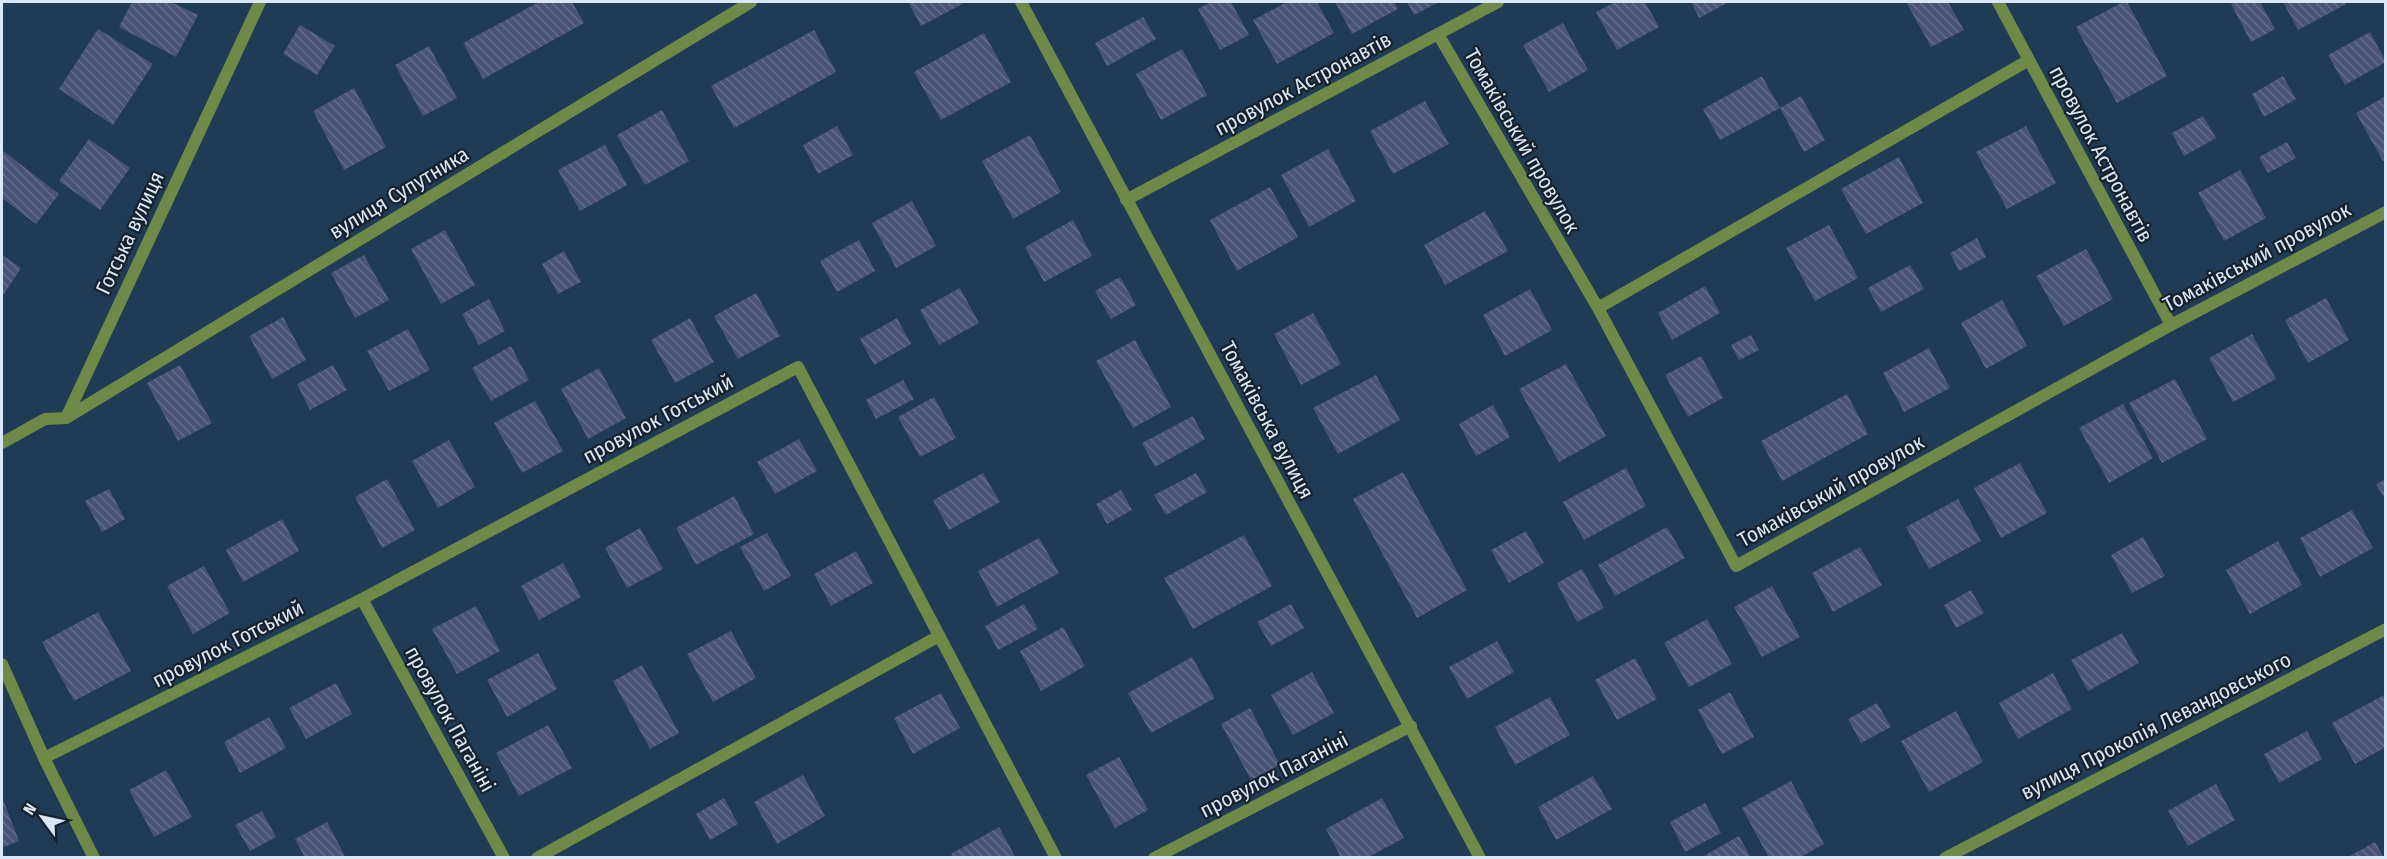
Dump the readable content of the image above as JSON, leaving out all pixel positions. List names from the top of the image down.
{
  "streets": {
    "street": [
      "провулок Астронавтів",
      "Томаківський провулок",
      "вулиця Супутника",
      "Готська вулиця",
      "провулок Готський",
      "Томаківська вулиця",
      "провулок Паганіні",
      "вулиця Прокопія Левандовського"
    ]
  },
  "crossings": [
    ["провулок Астронавтів", "Томаківський провулок"],
    ["провулок Астронавтів", "Томаківська вулиця"],
    ["вулиця Супутника", "Готська вулиця"],
    ["провулок Готський", "провулок Паганіні"],
    ["Томаківська вулиця", "провулок Паганіні"]
  ],
  "north": "top left"
}
